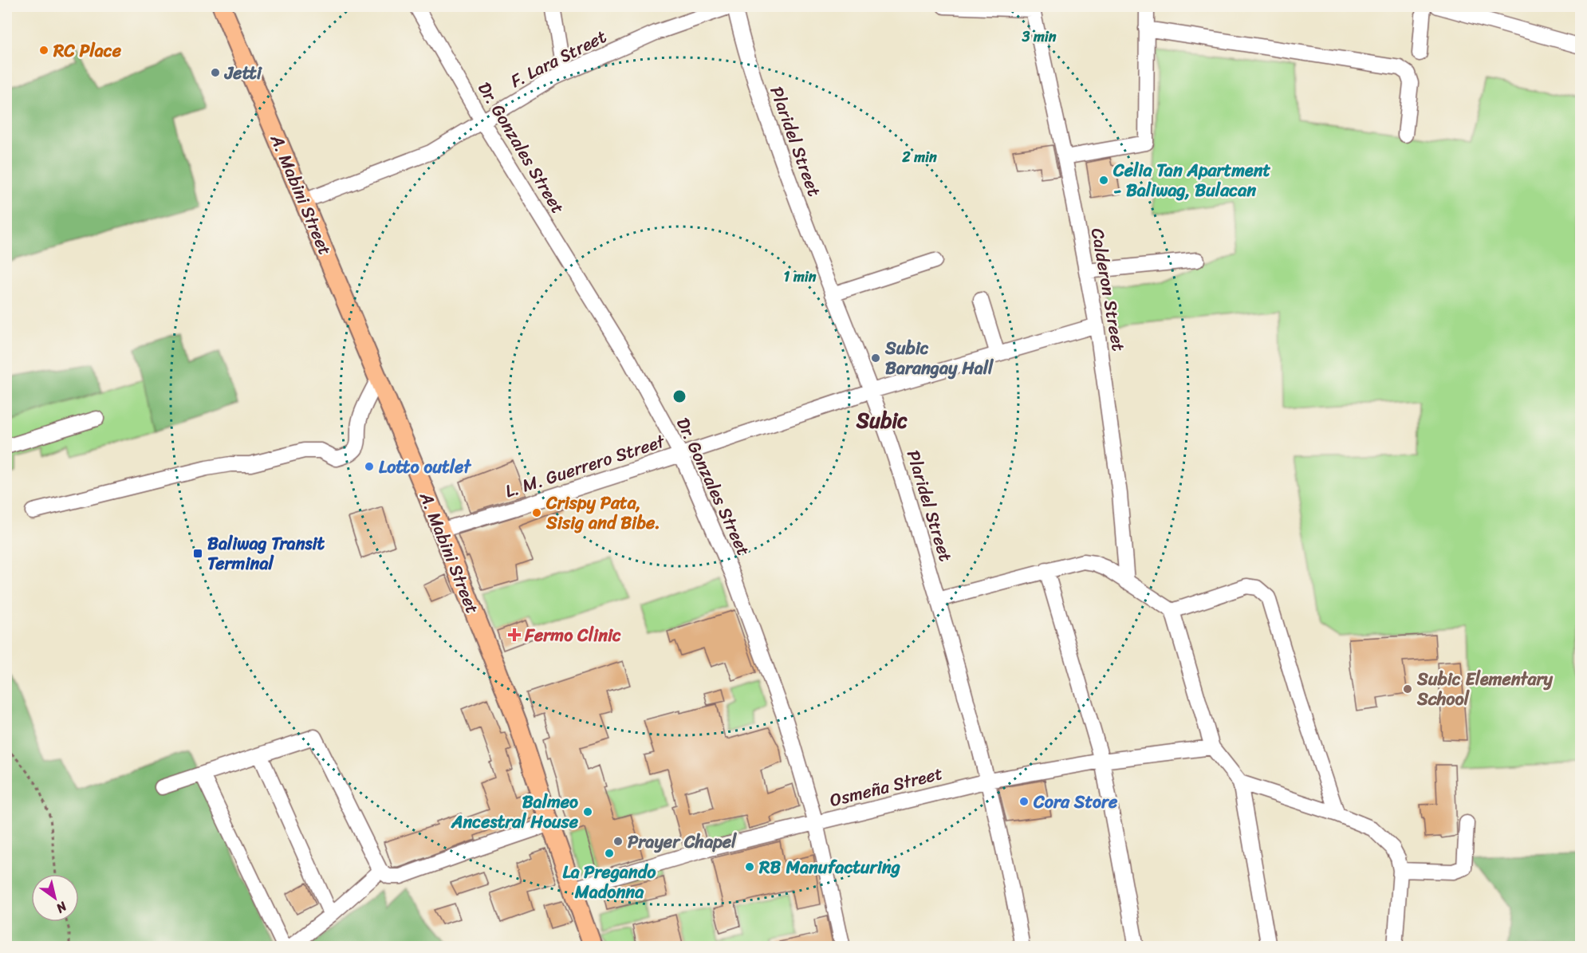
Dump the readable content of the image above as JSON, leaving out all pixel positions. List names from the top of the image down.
{
  "streets": {
    "main road": ["A. Mabini Street"],
    "street": [
      "F. Lara Street",
      "Plaridel Street",
      "Dr. Gonzales Street",
      "Calderon Street",
      "L. M. Guerrero Street",
      "Osmeña Street"
    ]
  },
  "crossings": [
    ["F. Lara Street", "Dr. Gonzales Street"],
    ["F. Lara Street", "A. Mabini Street"],
    ["Plaridel Street", "L. M. Guerrero Street"],
    ["Plaridel Street", "Osmeña Street"],
    ["Dr. Gonzales Street", "L. M. Guerrero Street"],
    ["Dr. Gonzales Street", "Osmeña Street"],
    ["A. Mabini Street", "L. M. Guerrero Street"],
    ["A. Mabini Street", "Osmeña Street"],
    ["Calderon Street", "L. M. Guerrero Street"]
  ],
  "districts": ["Subic"],
  "places": {
    "other": [
      "RC Place",
      "Jetti",
      "Celia Tan Apartment - Baliwag, Bulacan",
      "Subic Barangay Hall",
      "Lotto outlet",
      "Crispy Pata, Sisig and Bibe.",
      "Subic Elementary School",
      "Cora Store",
      "Balmeo Ancestral House",
      "Prayer Chapel",
      "La Pregando Madonna",
      "RB Manufacturing"
    ],
    "transit": ["Baliwag Transit Terminal"],
    "health": ["Fermo Clinic"]
  },
  "north": "bottom right",
  "rings": ["3 min", "2 min", "1 min"]
}
